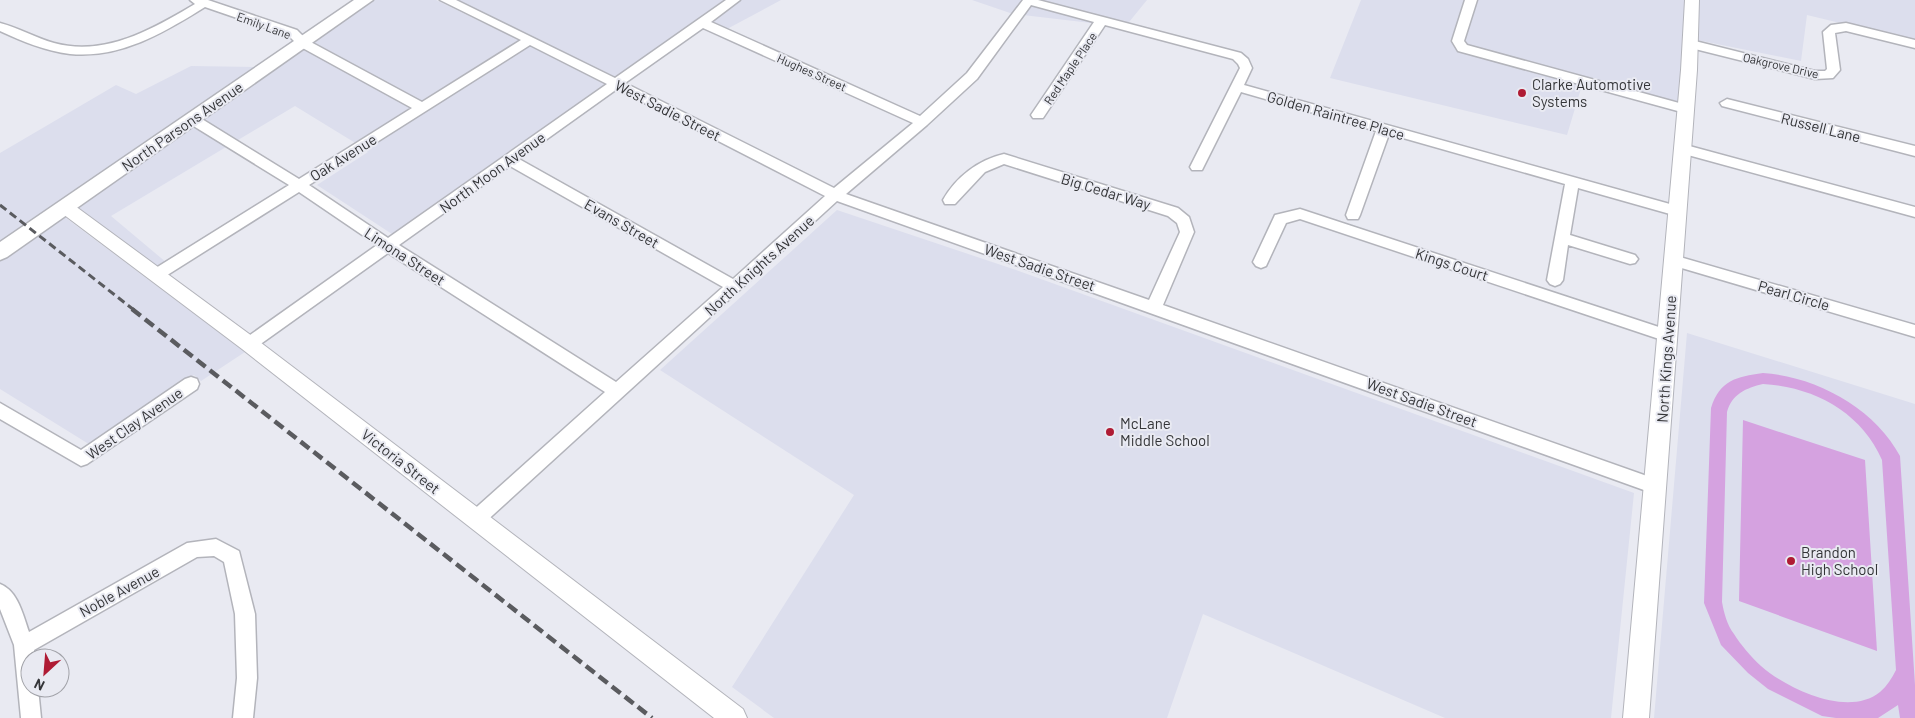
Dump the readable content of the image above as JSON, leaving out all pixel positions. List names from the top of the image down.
{
  "streets": {
    "main road": ["North Parsons Avenue"],
    "street": [
      "Emily Lane",
      "Oakgrove Drive",
      "Red Maple Place",
      "Hughes Street",
      "West Sadie Street",
      "Golden Raintree Place",
      "Russell Lane",
      "Oak Avenue",
      "North Moon Avenue",
      "Big Cedar Way",
      "Evans Street",
      "Limona Street",
      "Kings Court",
      "North Knights Avenue",
      "Pearl Circle",
      "North Kings Avenue",
      "West Clay Avenue",
      "Victoria Street",
      "Noble Avenue"
    ]
  },
  "crossings": [
    ["Emily Lane", "North Parsons Avenue"],
    ["Oakgrove Drive", "North Kings Avenue"],
    ["Hughes Street", "North Moon Avenue"],
    ["Hughes Street", "North Knights Avenue"],
    ["West Sadie Street", "Oak Avenue"],
    ["West Sadie Street", "North Moon Avenue"],
    ["West Sadie Street", "Big Cedar Way"],
    ["West Sadie Street", "North Knights Avenue"],
    ["West Sadie Street", "North Kings Avenue"],
    ["Golden Raintree Place", "North Kings Avenue"],
    ["North Parsons Avenue", "Limona Street"],
    ["North Parsons Avenue", "Victoria Street"],
    ["Oak Avenue", "Limona Street"],
    ["Oak Avenue", "Victoria Street"],
    ["North Moon Avenue", "Evans Street"],
    ["North Moon Avenue", "Limona Street"],
    ["North Moon Avenue", "Victoria Street"],
    ["Evans Street", "North Knights Avenue"],
    ["Limona Street", "North Knights Avenue"],
    ["Kings Court", "North Kings Avenue"],
    ["North Knights Avenue", "Victoria Street"],
    ["Pearl Circle", "North Kings Avenue"]
  ],
  "places": ["Clarke Automotive Systems", "McLane Middle School", "Brandon High School"],
  "north": "bottom left"
}
